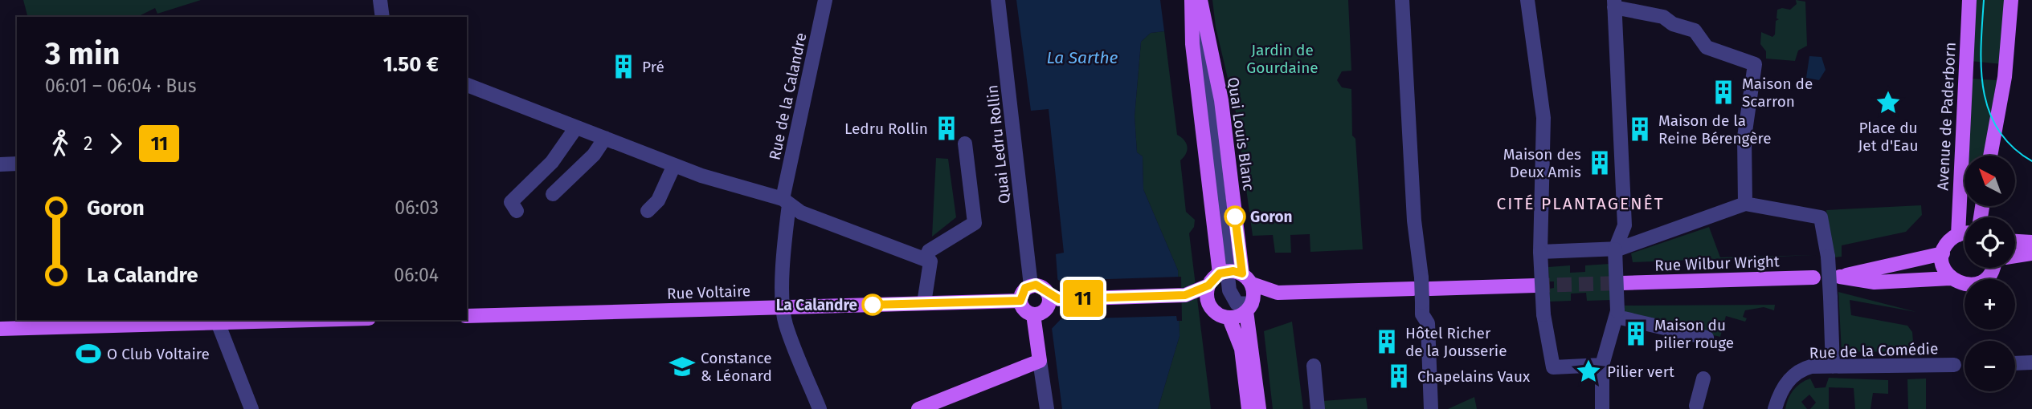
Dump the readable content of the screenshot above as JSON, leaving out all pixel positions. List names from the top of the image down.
{
  "streets": {
    "main road": [
      "Avenue de Paderborn",
      "Quai Louis Blanc",
      "Rue Wilbur Wright",
      "Rue Voltaire"
    ],
    "street": ["Rue de la Calandre", "Quai Ledru Rollin", "Rue de la Comédie"]
  },
  "crossings": [
    ["Rue de la Calandre", "Rue Voltaire"],
    ["Quai Ledru Rollin", "Rue Voltaire"]
  ],
  "districts": ["CITÉ PLANTAGENÊT"],
  "water": ["La Sarthe"],
  "parks": ["Jardin de Gourdaine"],
  "places": {
    "building": [
      "Pré",
      "Maison de Scarron",
      "Ledru Rollin",
      "Maison de la Reine Bérengère",
      "Maison des Deux Amis",
      "Maison du pilier rouge",
      "Hôtel Richer de la Jousserie",
      "Chapelains Vaux"
    ],
    "place": ["Place du Jet d'Eau", "Pilier vert"],
    "other": ["Goron", "La Calandre"],
    "sports": ["O Club Voltaire"],
    "school or university": ["Constance & Léonard"]
  },
  "lines": ["bus line 11"],
  "north": "top left",
  "page": {
    "on_map": "11",
    "heading": ["3 min", "06:01 – 06:04 · Bus", "1.50 €"],
    "legs": ["2", "11"],
    "map_buttons": ["+", "−"],
    "list": [
      {
        "name": "Goron",
        "value": "06:03"
      },
      {
        "name": "La Calandre",
        "value": "06:04"
      }
    ]
  }
}
